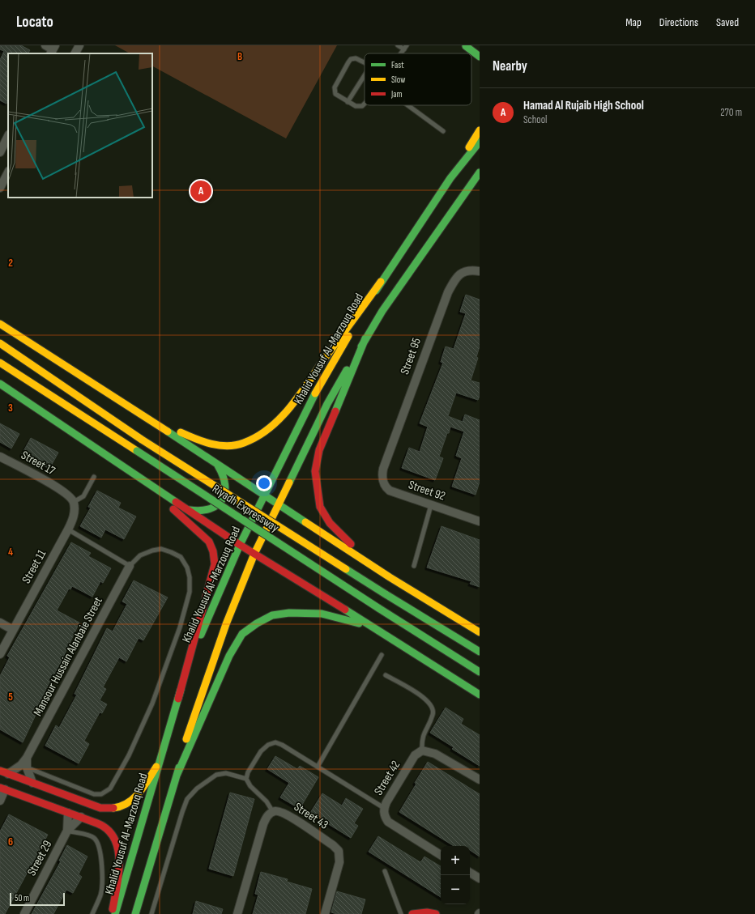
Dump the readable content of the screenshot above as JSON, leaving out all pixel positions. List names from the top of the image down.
{
  "streets": {
    "main road": ["Khalid Yousuf Al-Marzouq Road", "Riyadh Expressway"],
    "street": [
      "Street 95",
      "Street 17",
      "Street 92",
      "Street 11",
      "Mansour Hussain Alanbaie Street",
      "Street 42",
      "Street 43",
      "Street 29"
    ]
  },
  "crossings": [
    ["Street 95", "Street 92"],
    ["Street 17", "Street 11"]
  ],
  "legend": ["Fast", "Slow", "Jam"],
  "scale_bar": "50 m",
  "page": {
    "header": "Locato",
    "nav": ["Map", "Directions", "Saved"],
    "heading": "Nearby",
    "list": [
      {
        "mark": "A",
        "name": "Hamad Al Rujaib High School",
        "note": "School",
        "value": "270 m"
      }
    ],
    "pins": "A",
    "map_buttons": ["+", "−"],
    "scale": "50 m"
  },
  "grid": {
    "columns": ["B"],
    "rows": [
      "2",
      "3",
      "4",
      "5",
      "6"
    ]
  }
}
